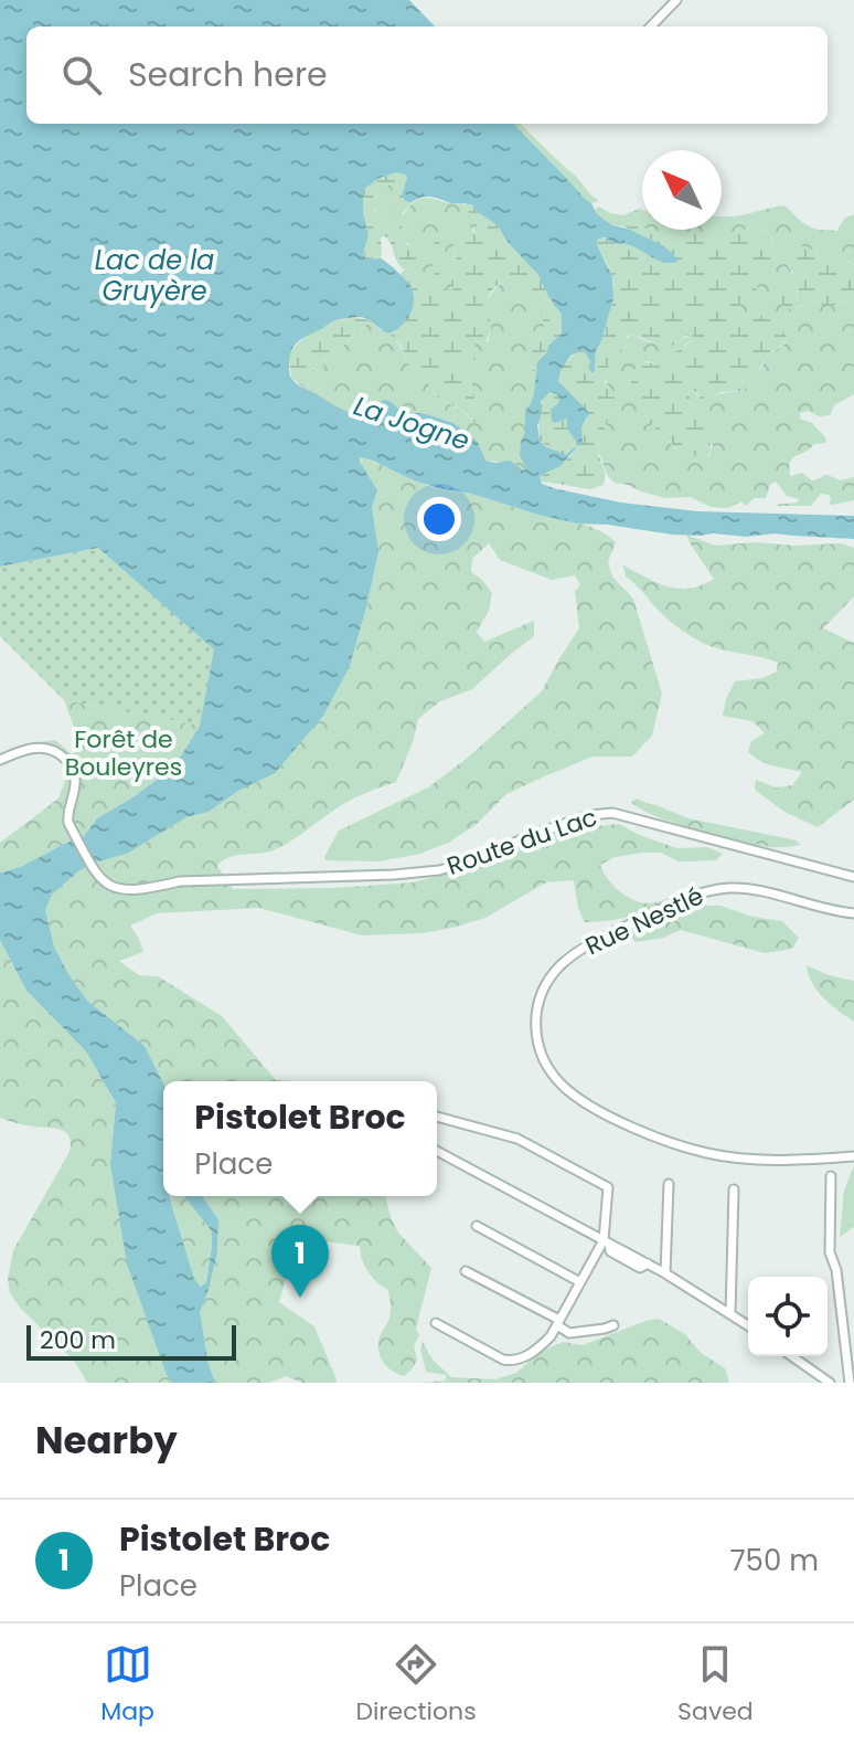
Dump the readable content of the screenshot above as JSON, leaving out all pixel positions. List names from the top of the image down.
{
  "streets": {
    "street": ["Route du Lac", "Rue Nestlé"]
  },
  "water": ["Lac de la Gruyère", "La Jogne"],
  "parks": ["Forêt de Bouleyres"],
  "scale_bar": "200 m",
  "north": "top left",
  "page": {
    "search": "Search here",
    "popup": ["Pistolet Broc", "Place"],
    "pins": "1",
    "scale": "200 m",
    "heading": "Nearby",
    "list": [
      {
        "mark": "1",
        "name": "Pistolet Broc",
        "note": "Place",
        "value": "750 m"
      }
    ],
    "nav": ["Map", "Directions", "Saved"]
  }
}
